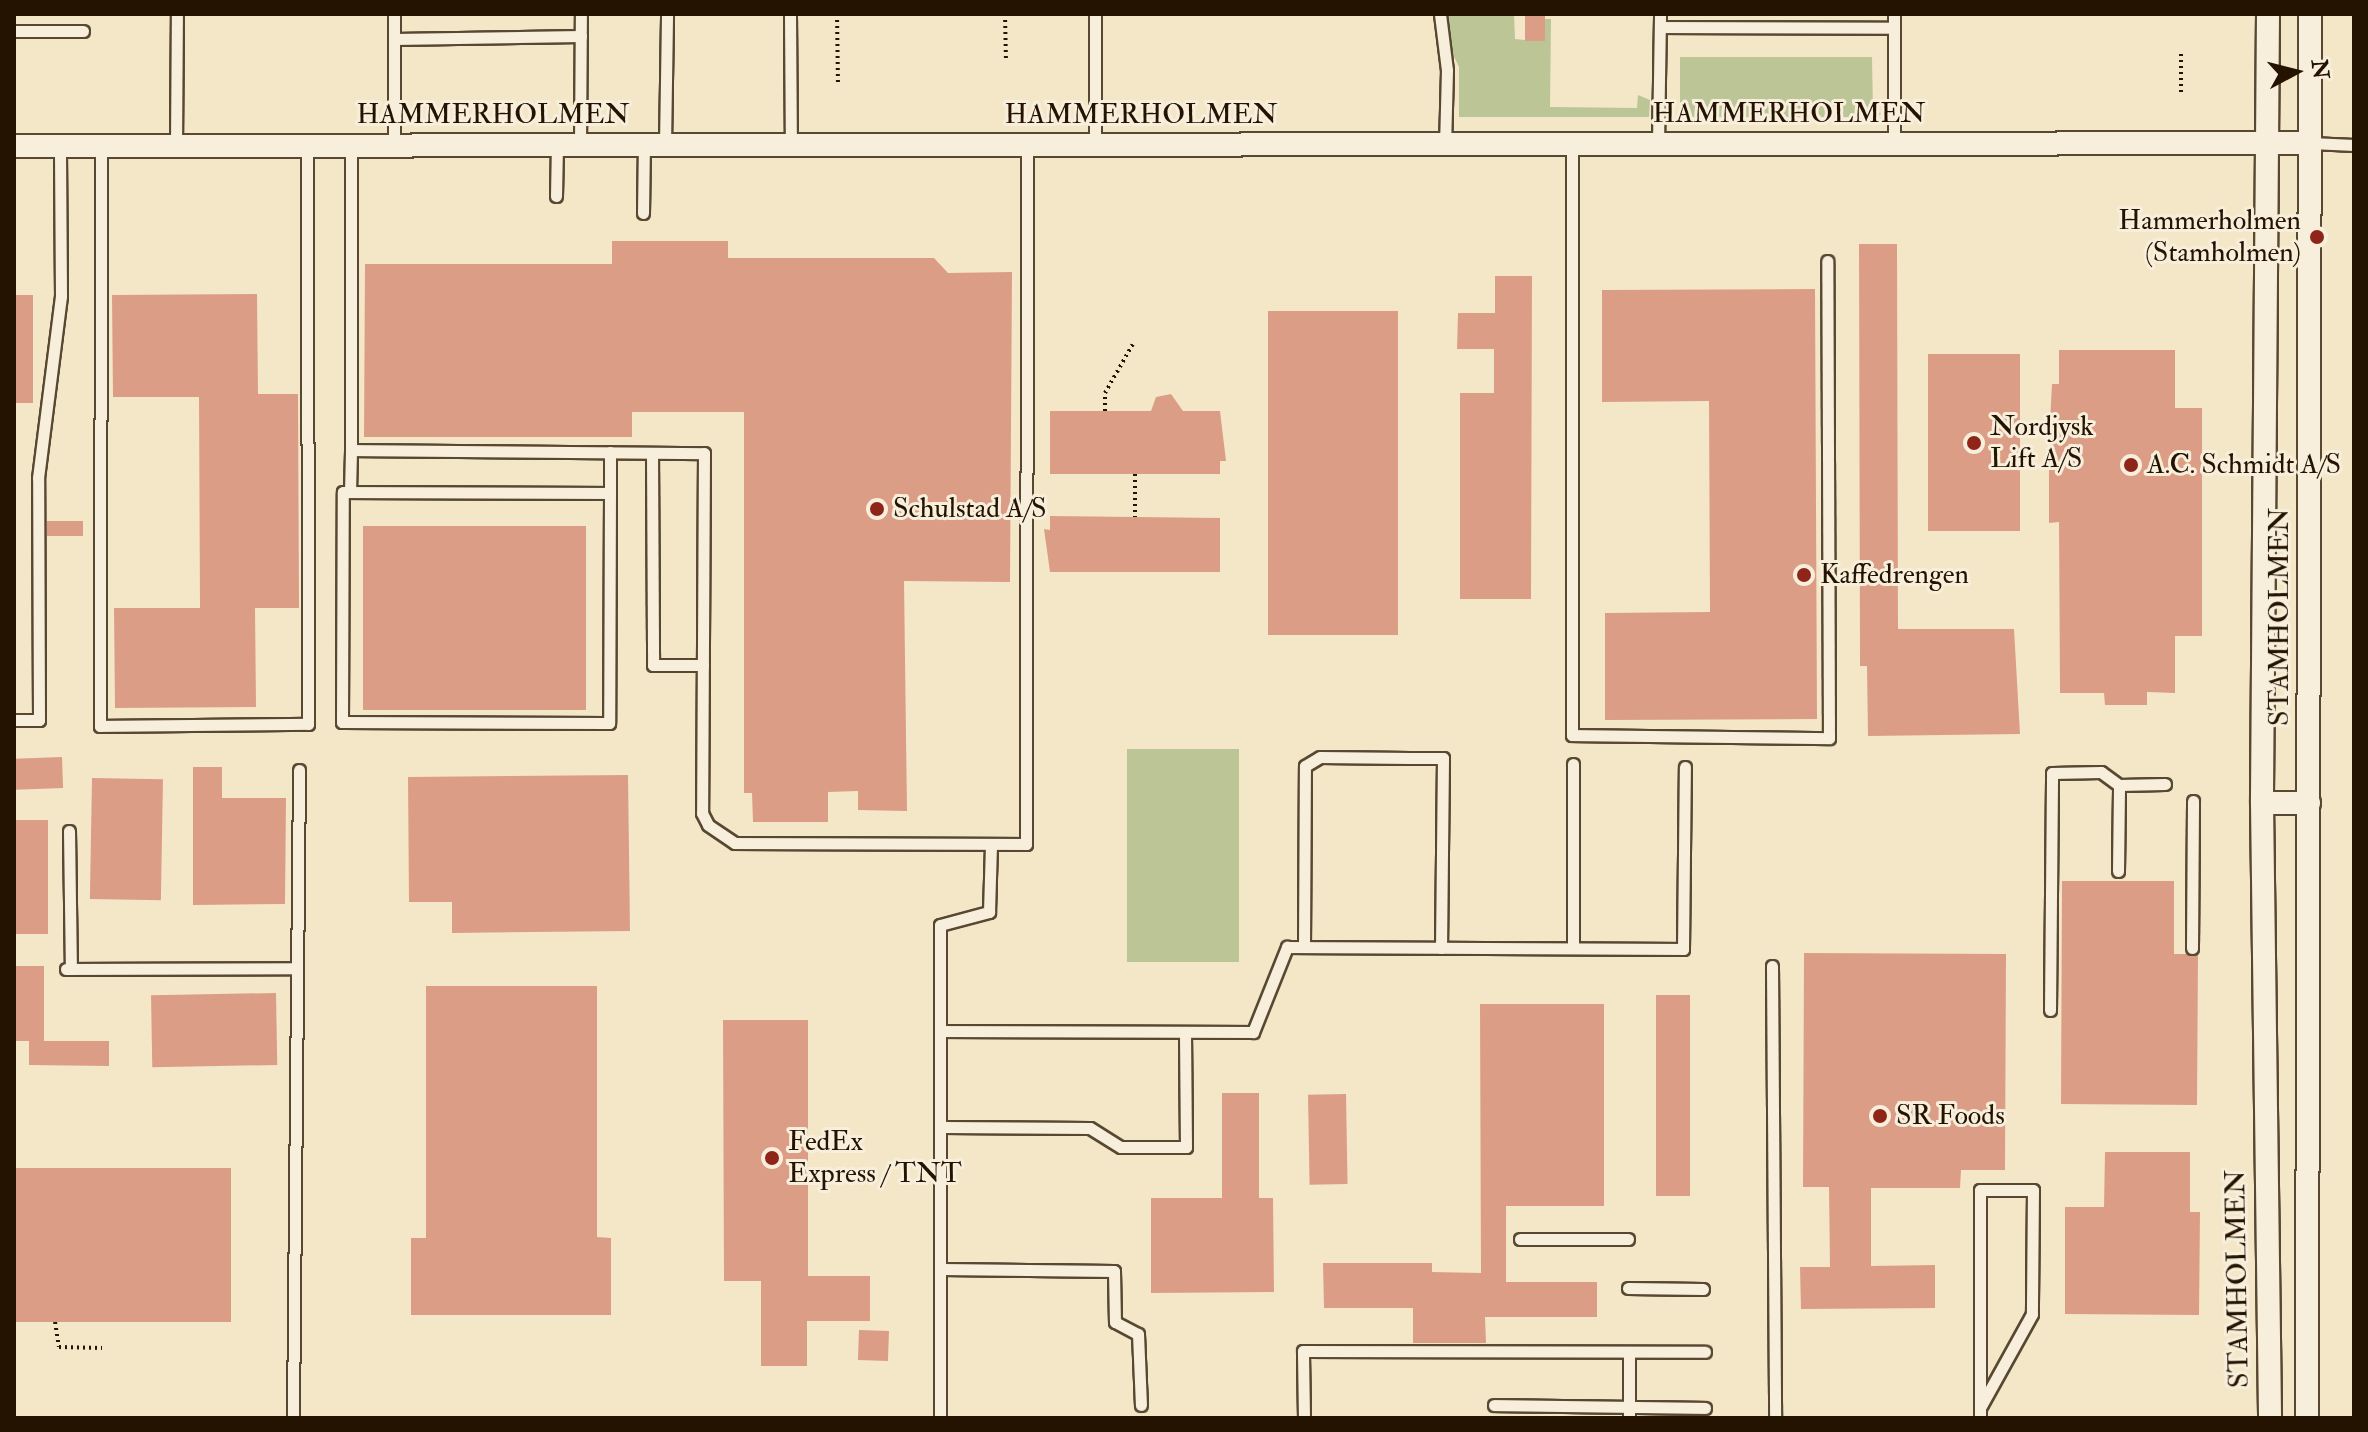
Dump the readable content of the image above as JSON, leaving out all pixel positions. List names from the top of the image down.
{
  "streets": {
    "street": ["HAMMERHOLMEN", "STAMHOLMEN"]
  },
  "crossings": [
    ["HAMMERHOLMEN", "STAMHOLMEN"]
  ],
  "places": [
    "Hammerholmen (Stamholmen)",
    "Nordjysk Lift A/S",
    "A.C. Schmidt A/S",
    "Schulstad A/S",
    "Kaffedrengen",
    "SR Foods",
    "FedEx Express / TNT"
  ],
  "north": "right"
}
